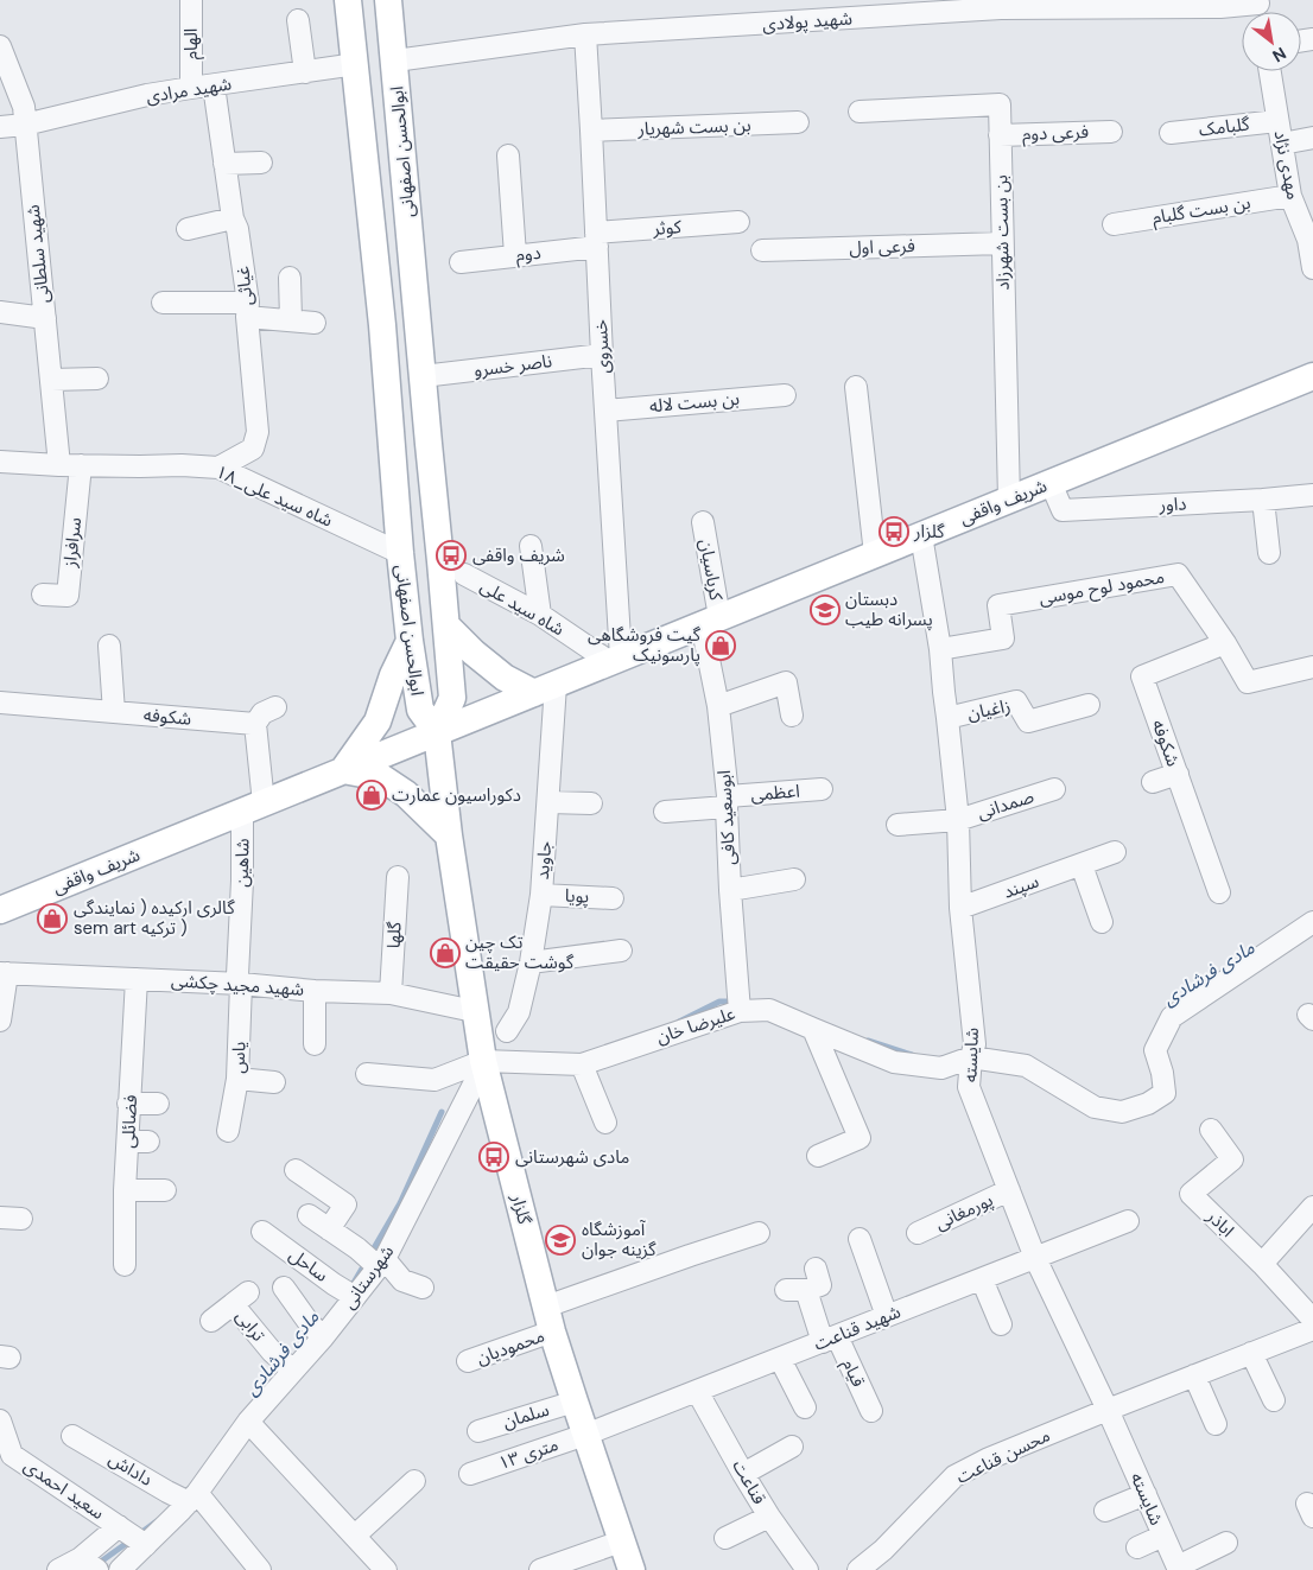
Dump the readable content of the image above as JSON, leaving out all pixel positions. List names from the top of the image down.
{
  "streets": {
    "main road": ["ابوالحسن اصفهانی", "شریف واقفی", "گلزار"],
    "street": [
      "شهید پولادی",
      "الهام",
      "شهید مرادی",
      "بن بست شهریار",
      "گلبامک",
      "فرعی دوم",
      "مهدی نژاد",
      "بن بست گلبام",
      "کوثر",
      "بن بست شهرزاد",
      "فرعی اول",
      "شهید سلطانی",
      "دوم",
      "غیاثی",
      "خسروی",
      "ناصر خسرو",
      "بن بست لاله",
      "۱۸_شاه سید علی",
      "داور",
      "سرافراز",
      "کرباسیان",
      "محمود لوح موسی",
      "شاه سید علی",
      "زاغیان",
      "شکوفه",
      "اعظمی",
      "صمدانی",
      "ابوسعید کافی",
      "جاوید",
      "شاهین",
      "سپند",
      "پویا",
      "گلها",
      "شهید مجید چکشی",
      "علیرضا خان",
      "شایسته",
      "یاس",
      "فضائلی",
      "پورمغانی",
      "اباذر",
      "ساحل",
      "شهرستانی",
      "ترابی",
      "شهید قناعت",
      "محمودیان",
      "قیام",
      "سلمان",
      "۱۳ متری",
      "محسن قناعت",
      "داداش",
      "قناعت",
      "سعید احمدی"
    ]
  },
  "crossings": [
    ["شهید پولادی", "ابوالحسن اصفهانی"],
    ["شهید پولادی", "خسروی"],
    ["الهام", "شهید مرادی"],
    ["شهید مرادی", "ابوالحسن اصفهانی"],
    ["شهید مرادی", "شهید سلطانی"],
    ["شهید مرادی", "غیاثی"],
    ["بن بست شهریار", "خسروی"],
    ["گلبامک", "مهدی نژاد"],
    ["فرعی دوم", "بن بست شهرزاد"],
    ["ابوالحسن اصفهانی", "ناصر خسرو"],
    ["ابوالحسن اصفهانی", "۱۸_شاه سید علی"],
    ["ابوالحسن اصفهانی", "شریف واقفی"],
    ["ابوالحسن اصفهانی", "گلزار"],
    ["مهدی نژاد", "بن بست گلبام"],
    ["کوثر", "دوم"],
    ["کوثر", "خسروی"],
    ["بن بست شهرزاد", "فرعی اول"],
    ["بن بست شهرزاد", "شریف واقفی"],
    ["شهید سلطانی", "۱۸_شاه سید علی"],
    ["دوم", "خسروی"],
    ["غیاثی", "۱۸_شاه سید علی"],
    ["خسروی", "ناصر خسرو"],
    ["خسروی", "بن بست لاله"],
    ["خسروی", "شریف واقفی"],
    ["خسروی", "شاه سید علی"],
    ["۱۸_شاه سید علی", "سرافراز"],
    ["شریف واقفی", "داور"],
    ["شریف واقفی", "کرباسیان"],
    ["شریف واقفی", "شاه سید علی"],
    ["شریف واقفی", "ابوسعید کافی"],
    ["شریف واقفی", "جاوید"],
    ["شریف واقفی", "شاهین"],
    ["شریف واقفی", "شایسته"],
    ["شریف واقفی", "گلزار"],
    ["کرباسیان", "ابوسعید کافی"],
    ["محمود لوح موسی", "شکوفه"],
    ["محمود لوح موسی", "شایسته"],
    ["زاغیان", "شایسته"],
    ["اعظمی", "ابوسعید کافی"],
    ["صمدانی", "شایسته"],
    ["ابوسعید کافی", "علیرضا خان"],
    ["جاوید", "پویا"],
    ["شاهین", "شهید مجید چکشی"],
    ["شاهین", "یاس"],
    ["سپند", "شایسته"],
    ["گلها", "شهید مجید چکشی"],
    ["شهید مجید چکشی", "یاس"],
    ["شهید مجید چکشی", "فضائلی"],
    ["شهید مجید چکشی", "گلزار"],
    ["علیرضا خان", "شایسته"],
    ["علیرضا خان", "گلزار"],
    ["علیرضا خان", "شهرستانی"],
    ["شایسته", "پورمغانی"],
    ["شایسته", "شهید قناعت"],
    ["شایسته", "محسن قناعت"],
    ["گلزار", "شهرستانی"],
    ["گلزار", "شهید قناعت"],
    ["گلزار", "محمودیان"],
    ["گلزار", "سلمان"],
    ["گلزار", "۱۳ متری"],
    ["ساحل", "شهرستانی"],
    ["شهرستانی", "ترابی"],
    ["شهرستانی", "داداش"],
    ["شهرستانی", "سعید احمدی"],
    ["شهید قناعت", "قیام"],
    ["شهید قناعت", "۱۳ متری"],
    ["شهید قناعت", "قناعت"]
  ],
  "water": ["مادی فرشادی"],
  "places": {
    "bus stop": ["گلزار", "شریف واقفی", "مادی شهرستانی"],
    "school or university": ["دبستان پسرانه طیب", "آموزشگاه گزینه جوان"],
    "shop": [
      "گیت فروشگاهی پارسونیک",
      "دکوراسیون عمارت",
      "گالری ارکیده ( نمایندگی sem art ترکیه )",
      "تک چین گوشت حقیقت"
    ]
  },
  "north": "bottom right"
}
